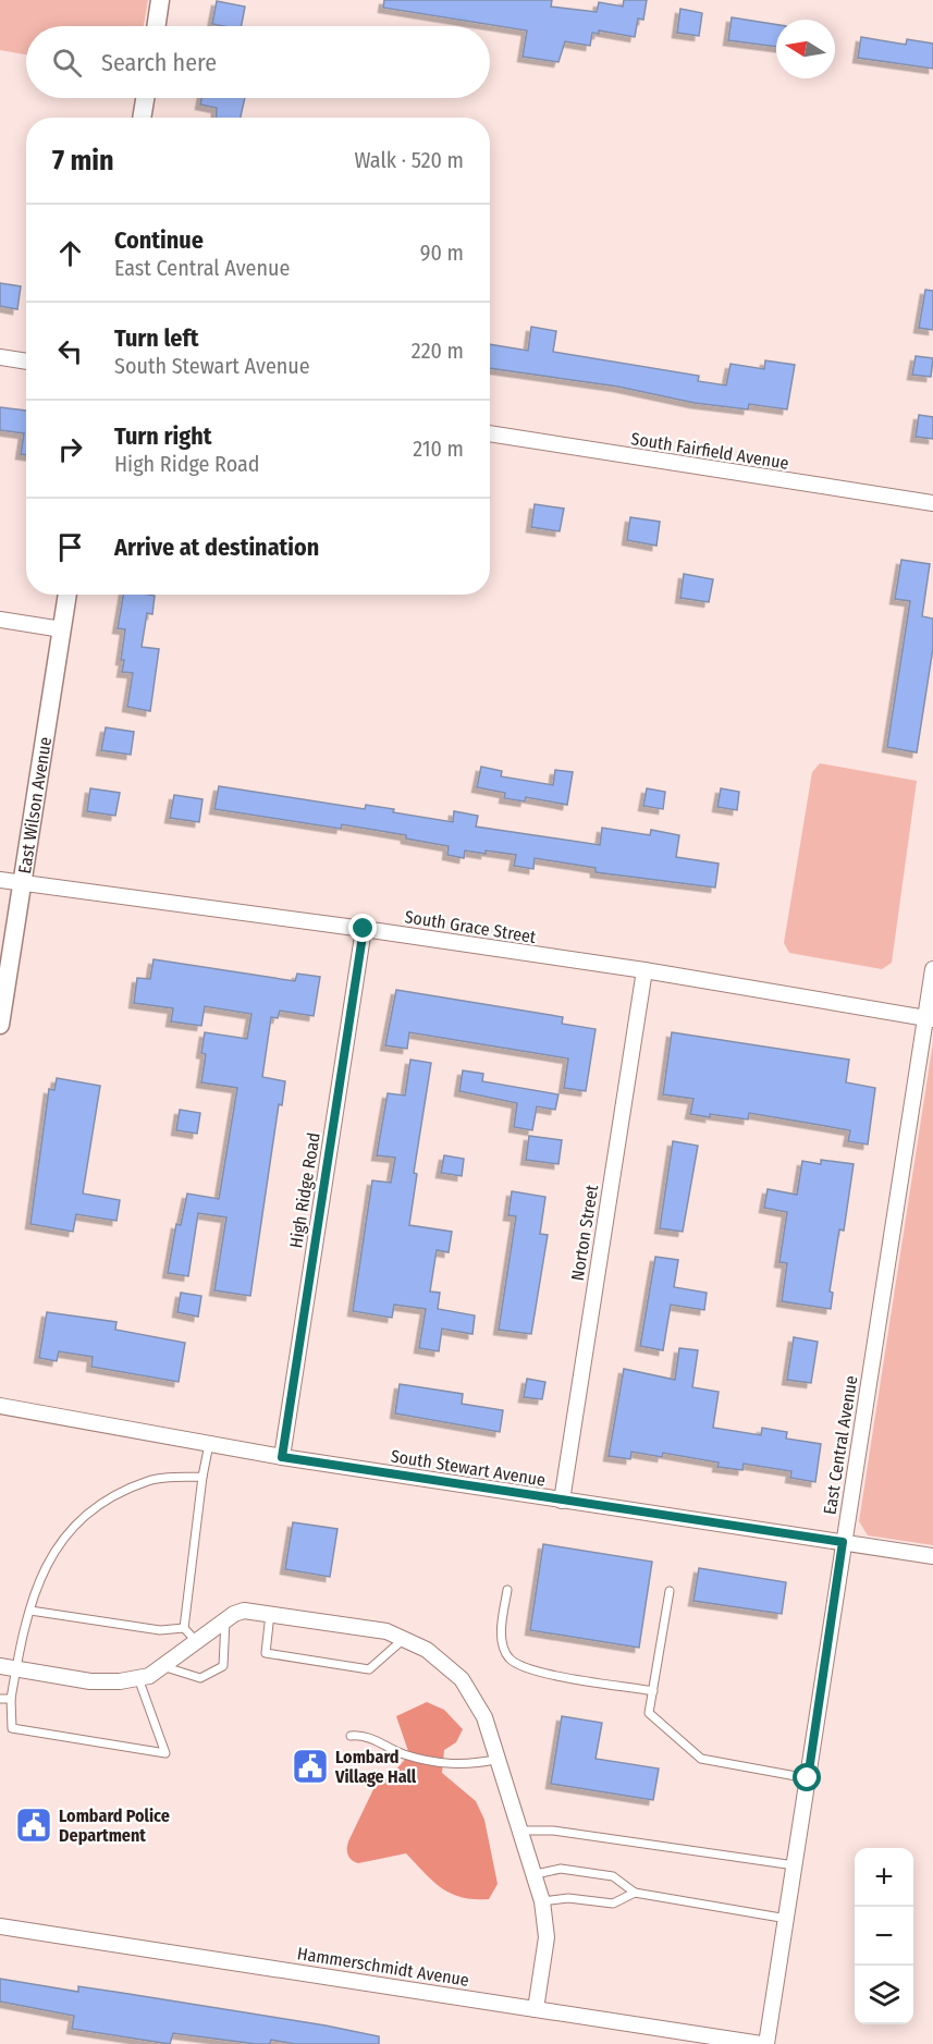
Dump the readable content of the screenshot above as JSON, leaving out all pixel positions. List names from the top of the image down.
{
  "streets": {
    "street": [
      "South Fairfield Avenue",
      "East Wilson Avenue",
      "South Grace Street",
      "High Ridge Road",
      "Norton Street",
      "East Central Avenue",
      "South Stewart Avenue",
      "Hammerschmidt Avenue"
    ]
  },
  "crossings": [
    ["East Wilson Avenue", "South Grace Street"],
    ["South Grace Street", "High Ridge Road"],
    ["South Grace Street", "Norton Street"],
    ["South Grace Street", "East Central Avenue"],
    ["High Ridge Road", "South Stewart Avenue"],
    ["Norton Street", "South Stewart Avenue"],
    ["East Central Avenue", "South Stewart Avenue"]
  ],
  "places": {
    "public building": ["Lombard Village Hall", "Lombard Police Department"]
  },
  "north": "left",
  "page": {
    "search": "Search here",
    "heading": ["7 min", "Walk · 520 m"],
    "list": [
      ["Continue", "East Central Avenue", "90 m"],
      ["Turn left", "South Stewart Avenue", "220 m"],
      ["Turn right", "High Ridge Road", "210 m"],
      "Arrive at destination"
    ],
    "map_buttons": ["+", "−"]
  }
}
